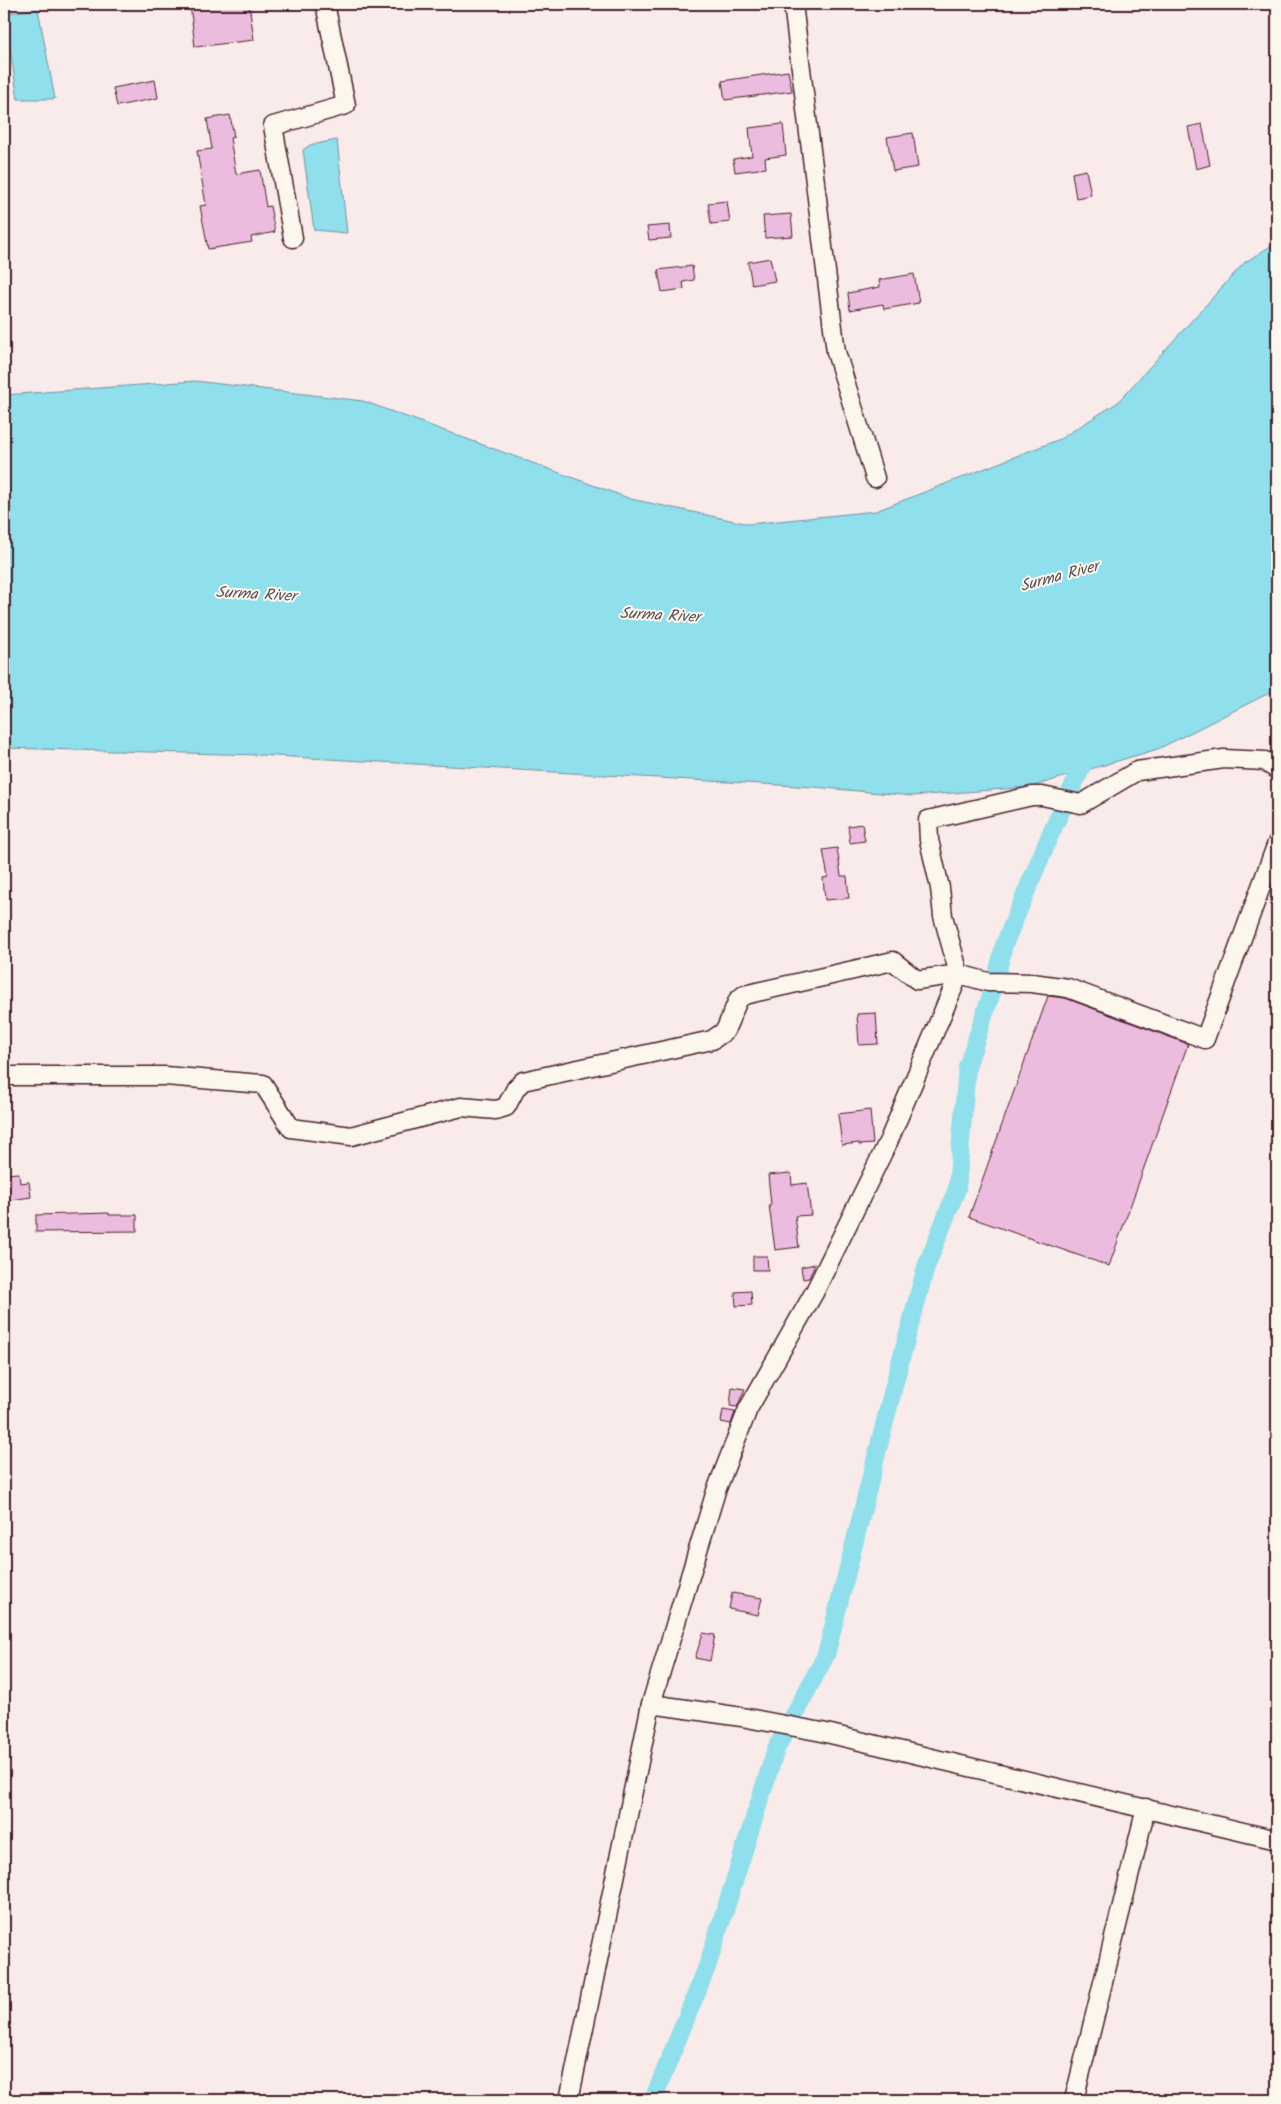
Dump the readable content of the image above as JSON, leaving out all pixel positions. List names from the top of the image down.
{
  "water": ["Surma River"]
}
